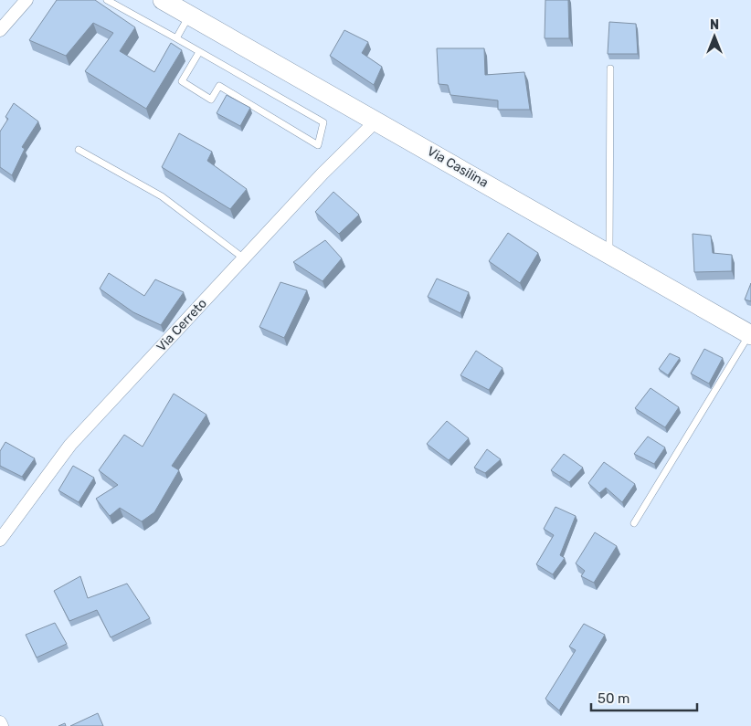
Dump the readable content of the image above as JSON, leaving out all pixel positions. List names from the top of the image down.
{
  "streets": {
    "main road": ["Via Casilina"],
    "street": ["Via Cerreto"]
  },
  "crossings": [
    ["Via Casilina", "Via Cerreto"]
  ],
  "scale_bar": "50 m",
  "north": "top"
}
